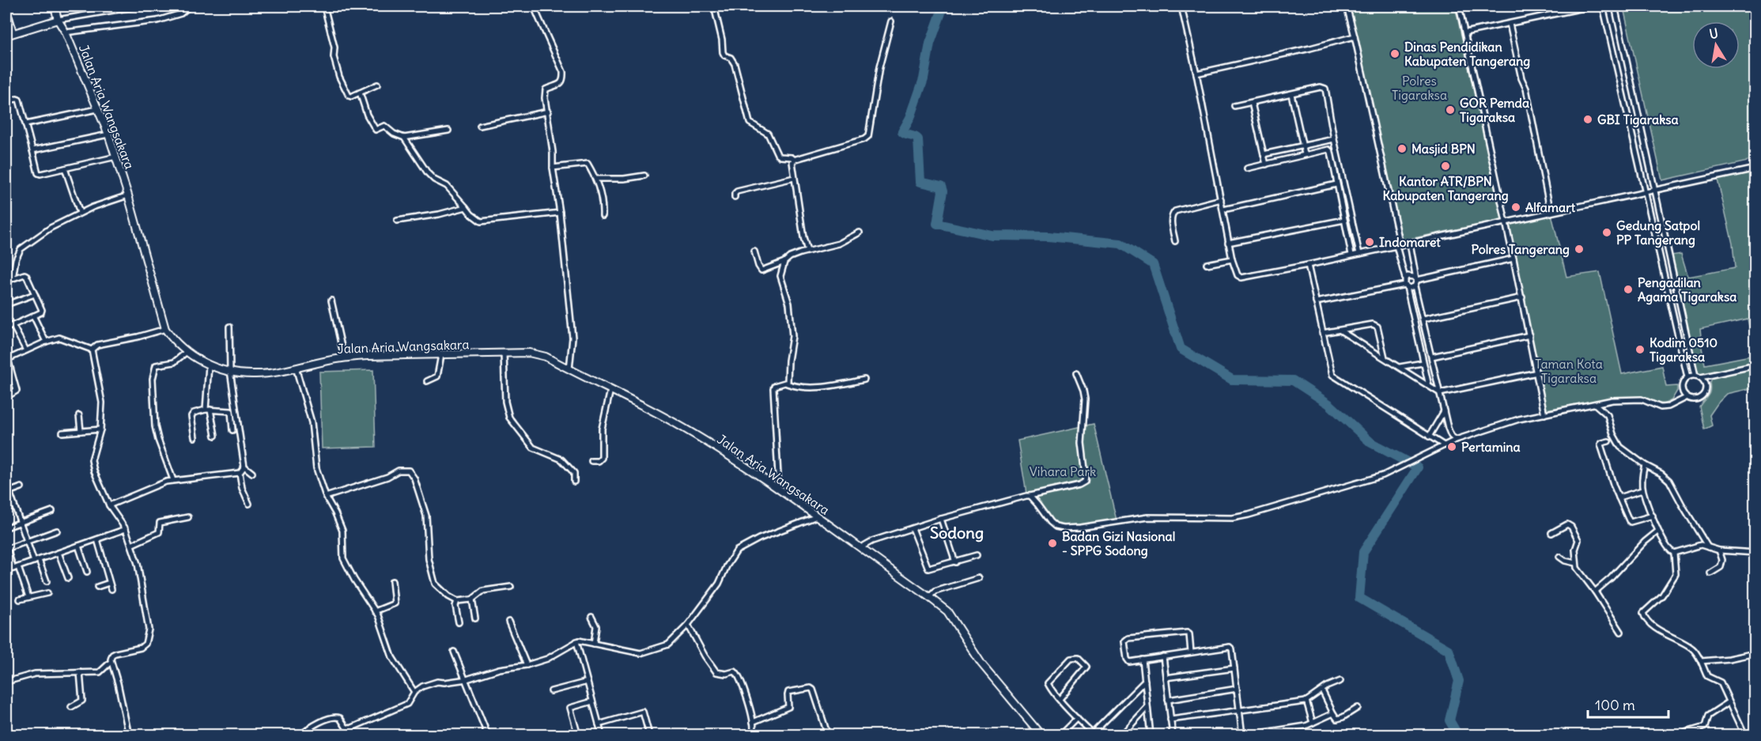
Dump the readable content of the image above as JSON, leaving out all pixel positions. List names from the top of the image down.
{
  "streets": {
    "street": ["Jalan Aria Wangsakara"]
  },
  "districts": ["Sodong"],
  "parks": ["Polres Tigaraksa", "Taman Kota Tigaraksa", "Vihara Park"],
  "places": [
    "Dinas Pendidikan Kabupaten Tangerang",
    "GOR Pemda Tigaraksa",
    "GBI Tigaraksa",
    "Masjid BPN",
    "Kantor ATR/BPN Kabupaten Tangerang",
    "Alfamart",
    "Gedung Satpol PP Tangerang",
    "Indomaret",
    "Polres Tangerang",
    "Pengadilan Agama Tigaraksa",
    "Kodim 0510 Tigaraksa",
    "Pertamina",
    "Badan Gizi Nasional - SPPG Sodong"
  ],
  "scale_bar": "100 m",
  "north": "top"
}
